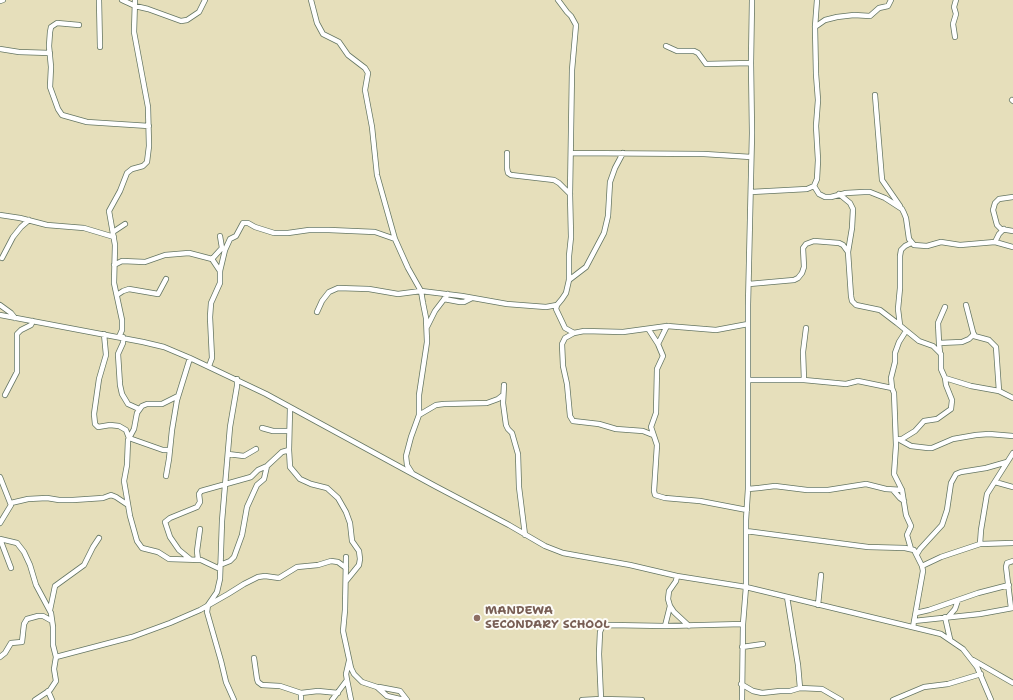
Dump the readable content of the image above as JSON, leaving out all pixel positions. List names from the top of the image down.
{
  "places": ["MANDEWA SECONDARY SCHOOL"]
}
